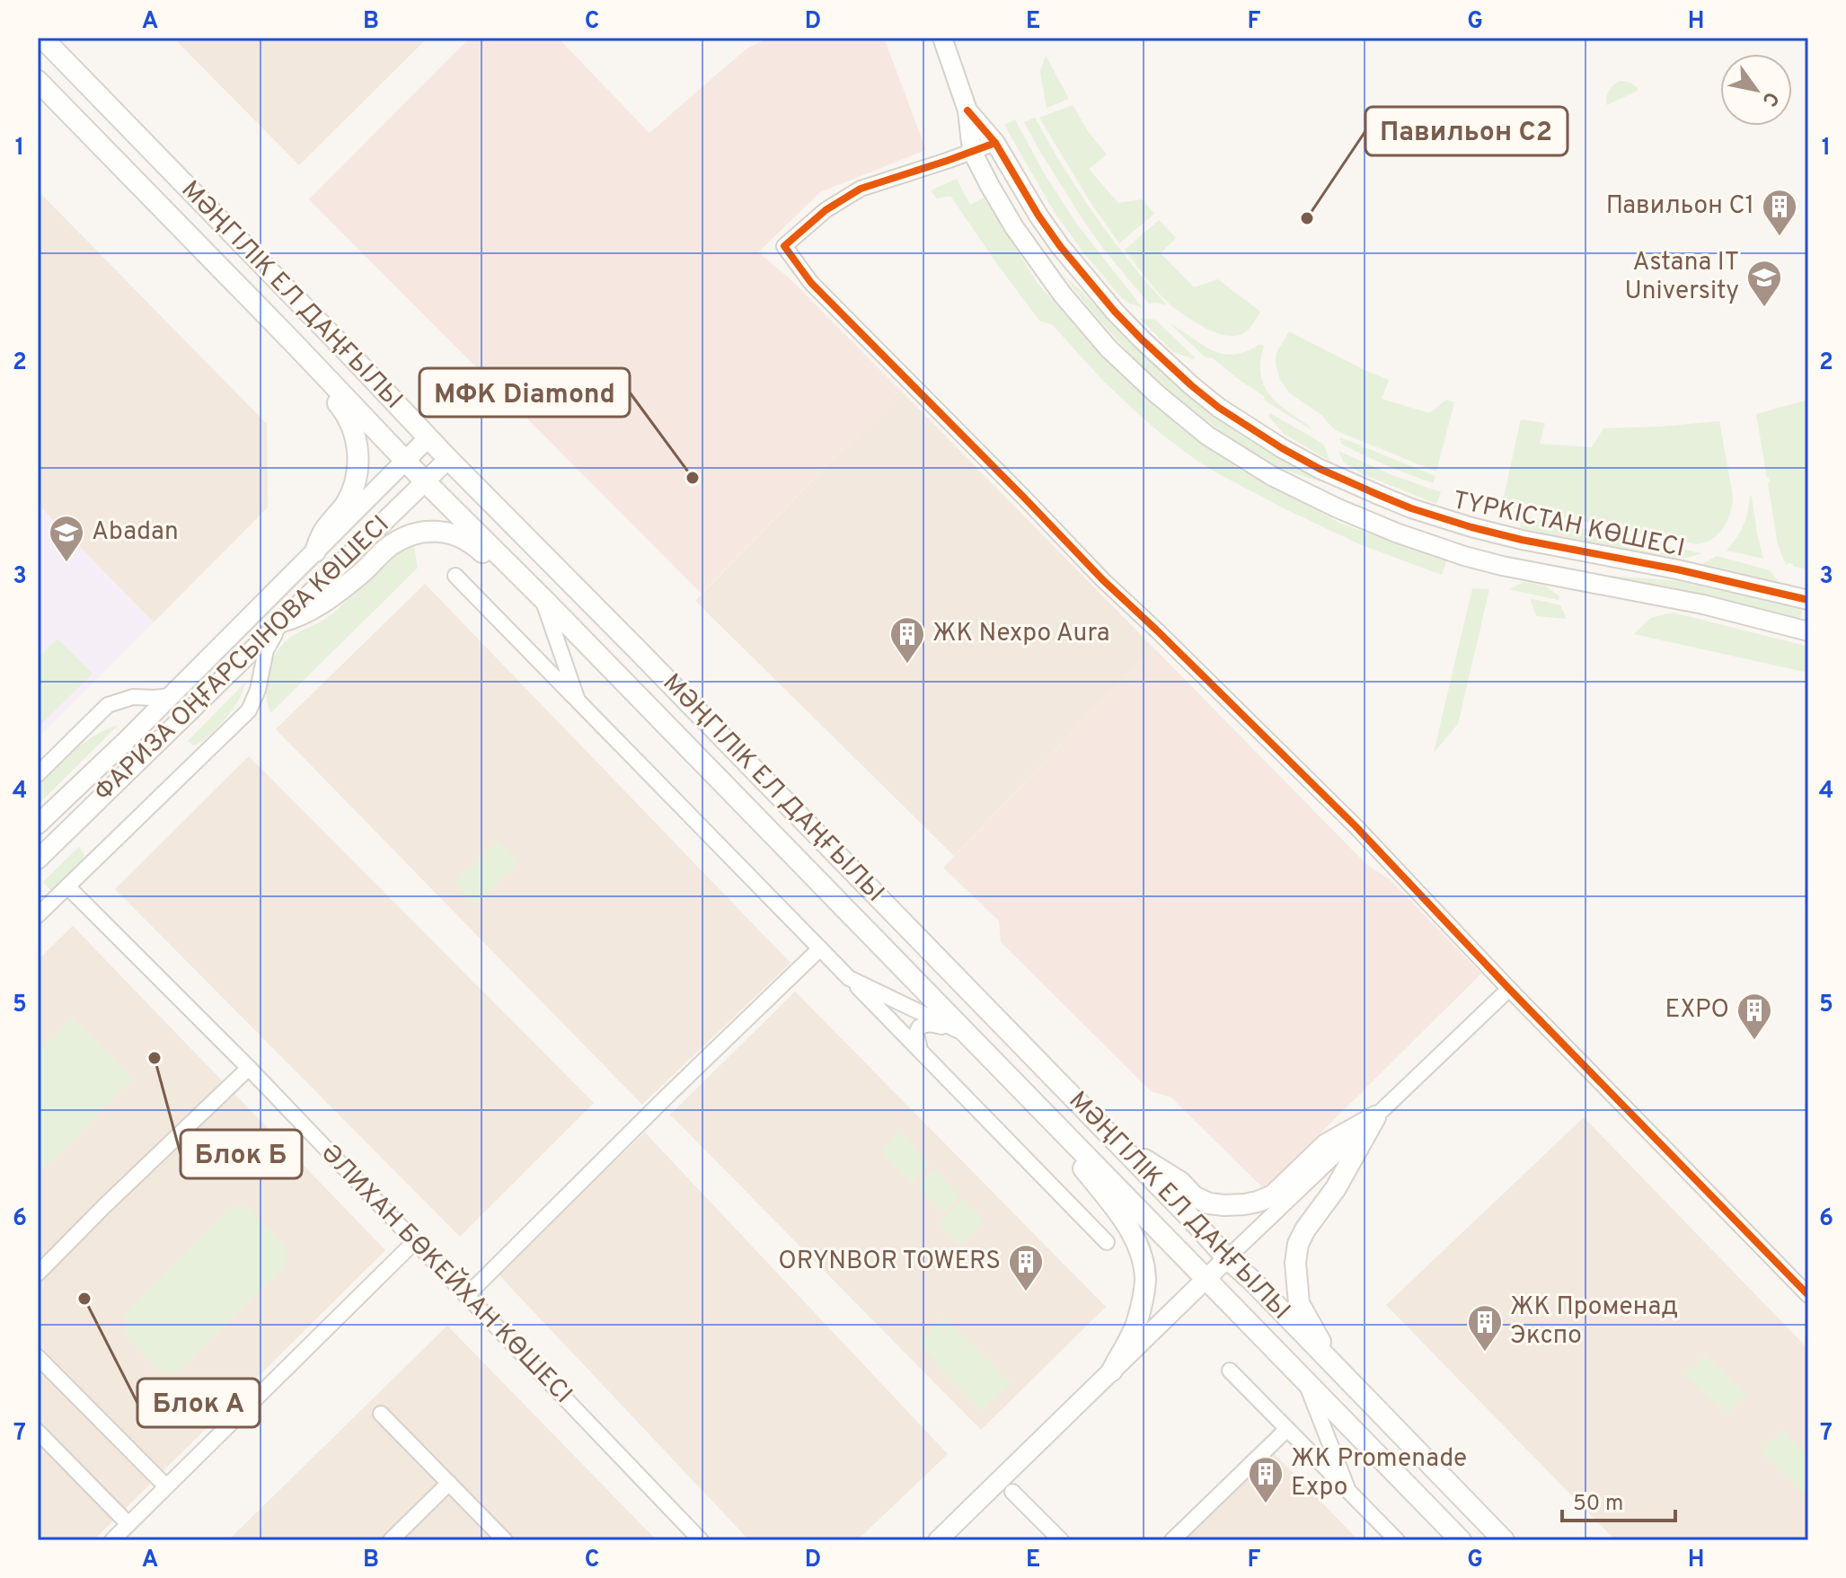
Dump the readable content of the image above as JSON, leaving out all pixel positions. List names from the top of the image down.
{
  "streets": {
    "main road": ["МӘҢГІЛІК ЕЛ ДАҢҒЫЛЫ"],
    "street": ["ТҮРКІСТАН КӨШЕСІ", "ФАРИЗА ОҢҒАРСЫНОВА КӨШЕСІ", "ӘЛИХАН БӨКЕЙХАН КӨШЕСІ"]
  },
  "crossings": [
    ["МӘҢГІЛІК ЕЛ ДАҢҒЫЛЫ", "ФАРИЗА ОҢҒАРСЫНОВА КӨШЕСІ"]
  ],
  "places": {
    "other": [
      "Павильон С2",
      "МФК Diamond",
      "Блок Б",
      "Блок А"
    ],
    "building": [
      "Павильон С1",
      "ЖК Nexpo Aura",
      "EXPO",
      "ORYNBOR TOWERS",
      "ЖК Променад Экспо",
      "ЖК Promenade Expo"
    ],
    "school or university": ["Astana IT University", "Abadan"]
  },
  "scale_bar": "50 m",
  "north": "bottom right",
  "grid": {
    "columns": [
      "A",
      "B",
      "C",
      "D",
      "E",
      "F",
      "G",
      "H"
    ],
    "rows": [
      "1",
      "2",
      "3",
      "4",
      "5",
      "6",
      "7"
    ]
  }
}
